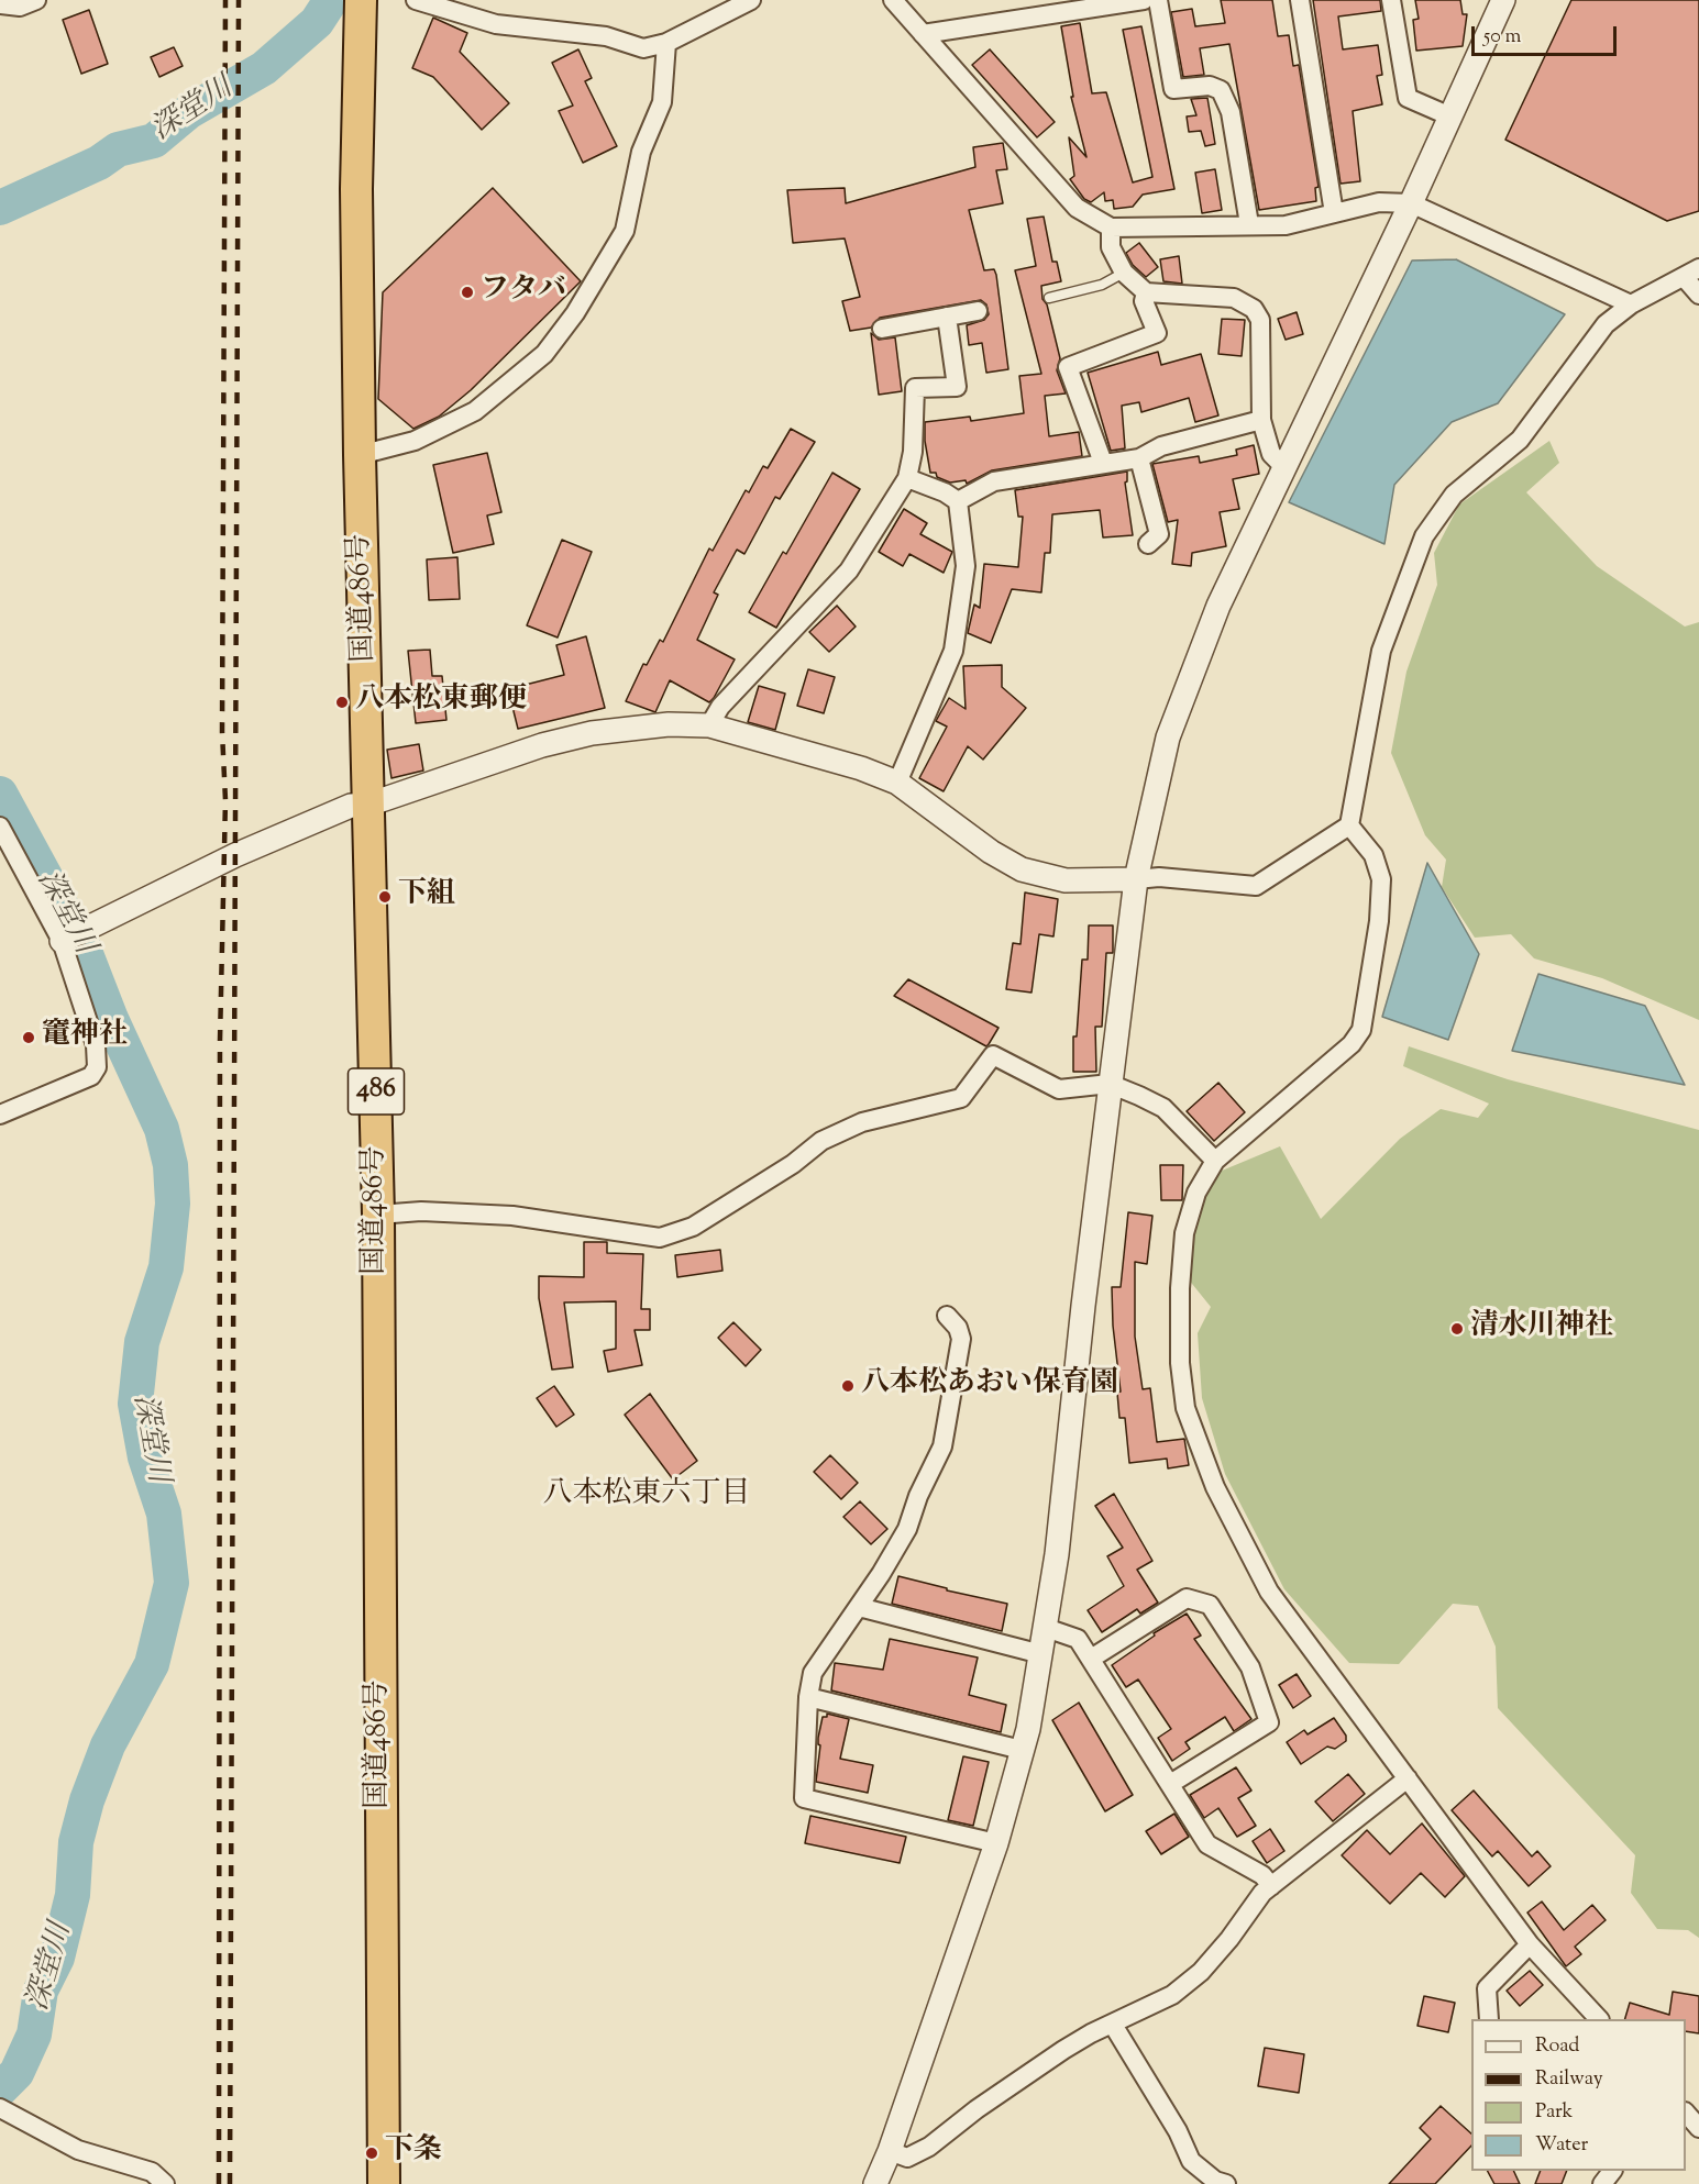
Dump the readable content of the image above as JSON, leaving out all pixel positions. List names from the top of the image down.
{
  "streets": {
    "highway": ["国道486号", "486"]
  },
  "districts": ["八本松東六丁目"],
  "water": ["深堂川"],
  "places": [
    "フタバ",
    "八本松東郵便",
    "下組",
    "竃神社",
    "清水川神社",
    "八本松あおい保育園",
    "下条"
  ],
  "legend": [
    "Road",
    "Railway",
    "Park",
    "Water"
  ],
  "scale_bar": "50 m"
}
